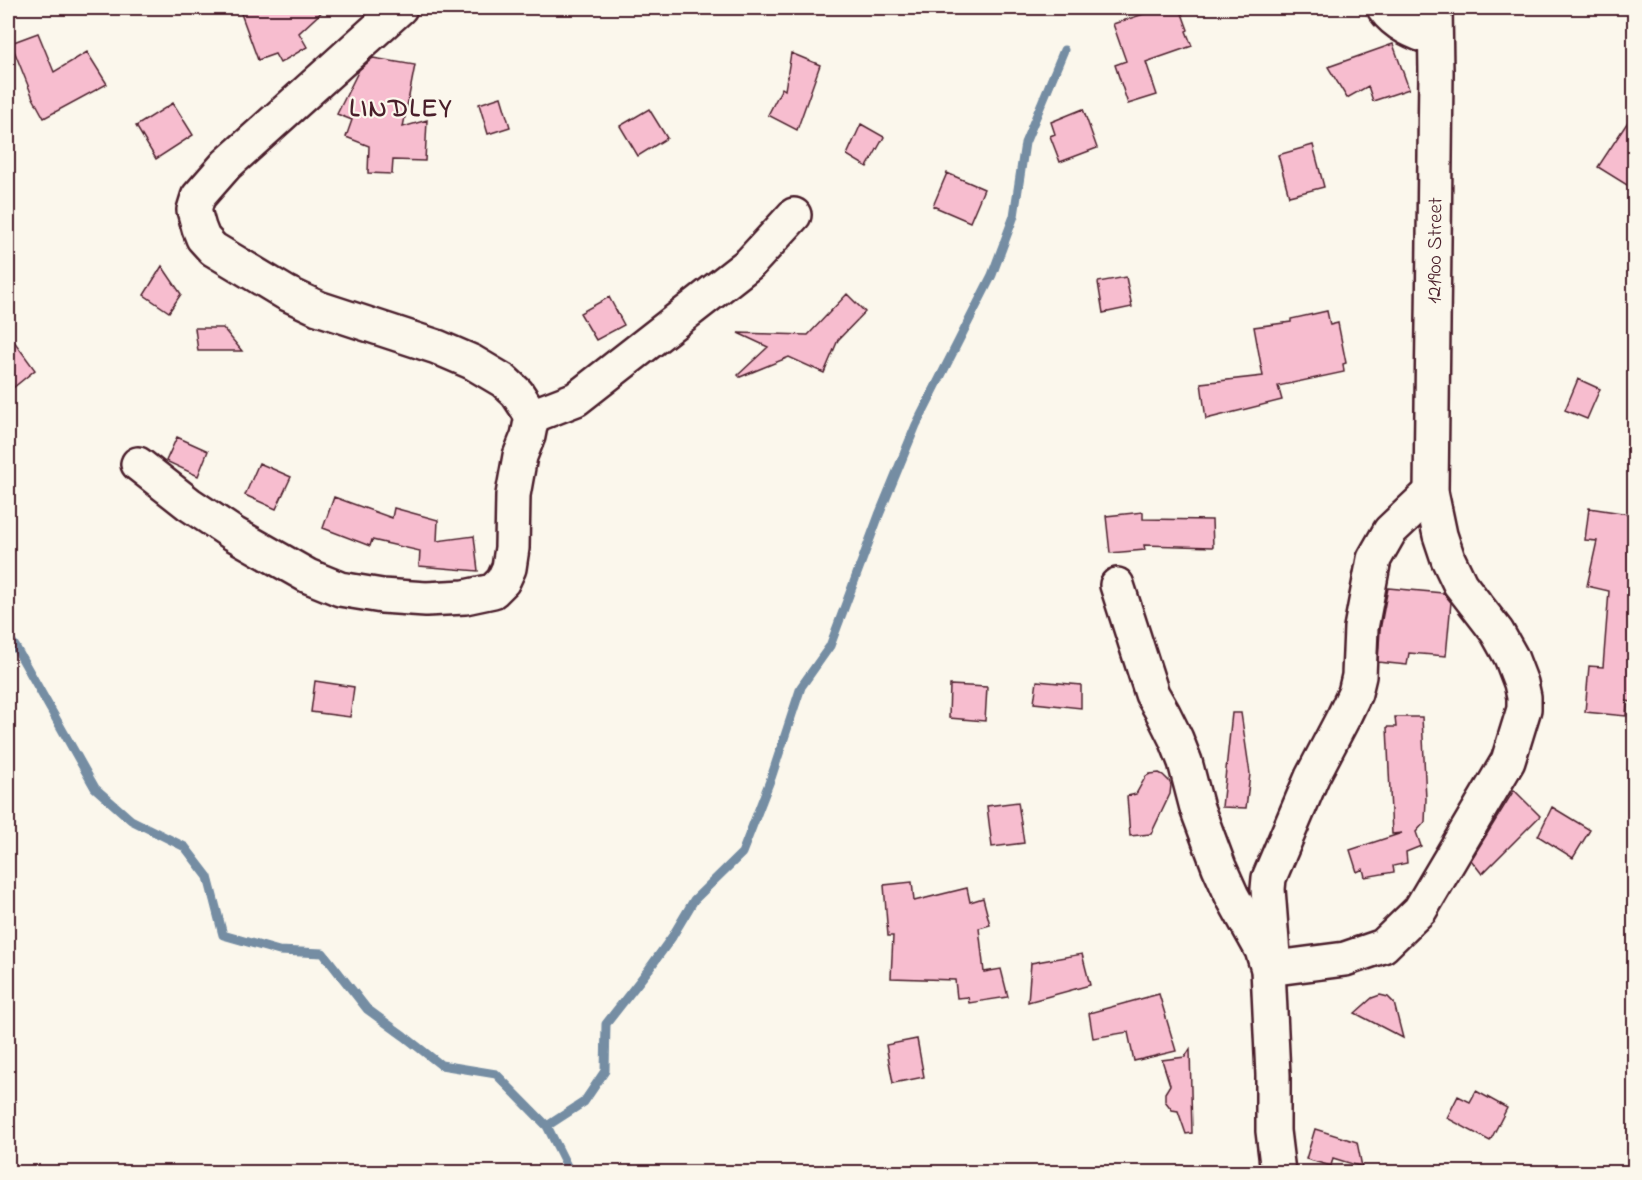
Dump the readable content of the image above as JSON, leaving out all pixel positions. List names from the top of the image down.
{
  "streets": {
    "street": ["121900 Street"]
  },
  "districts": ["LINDLEY"]
}
